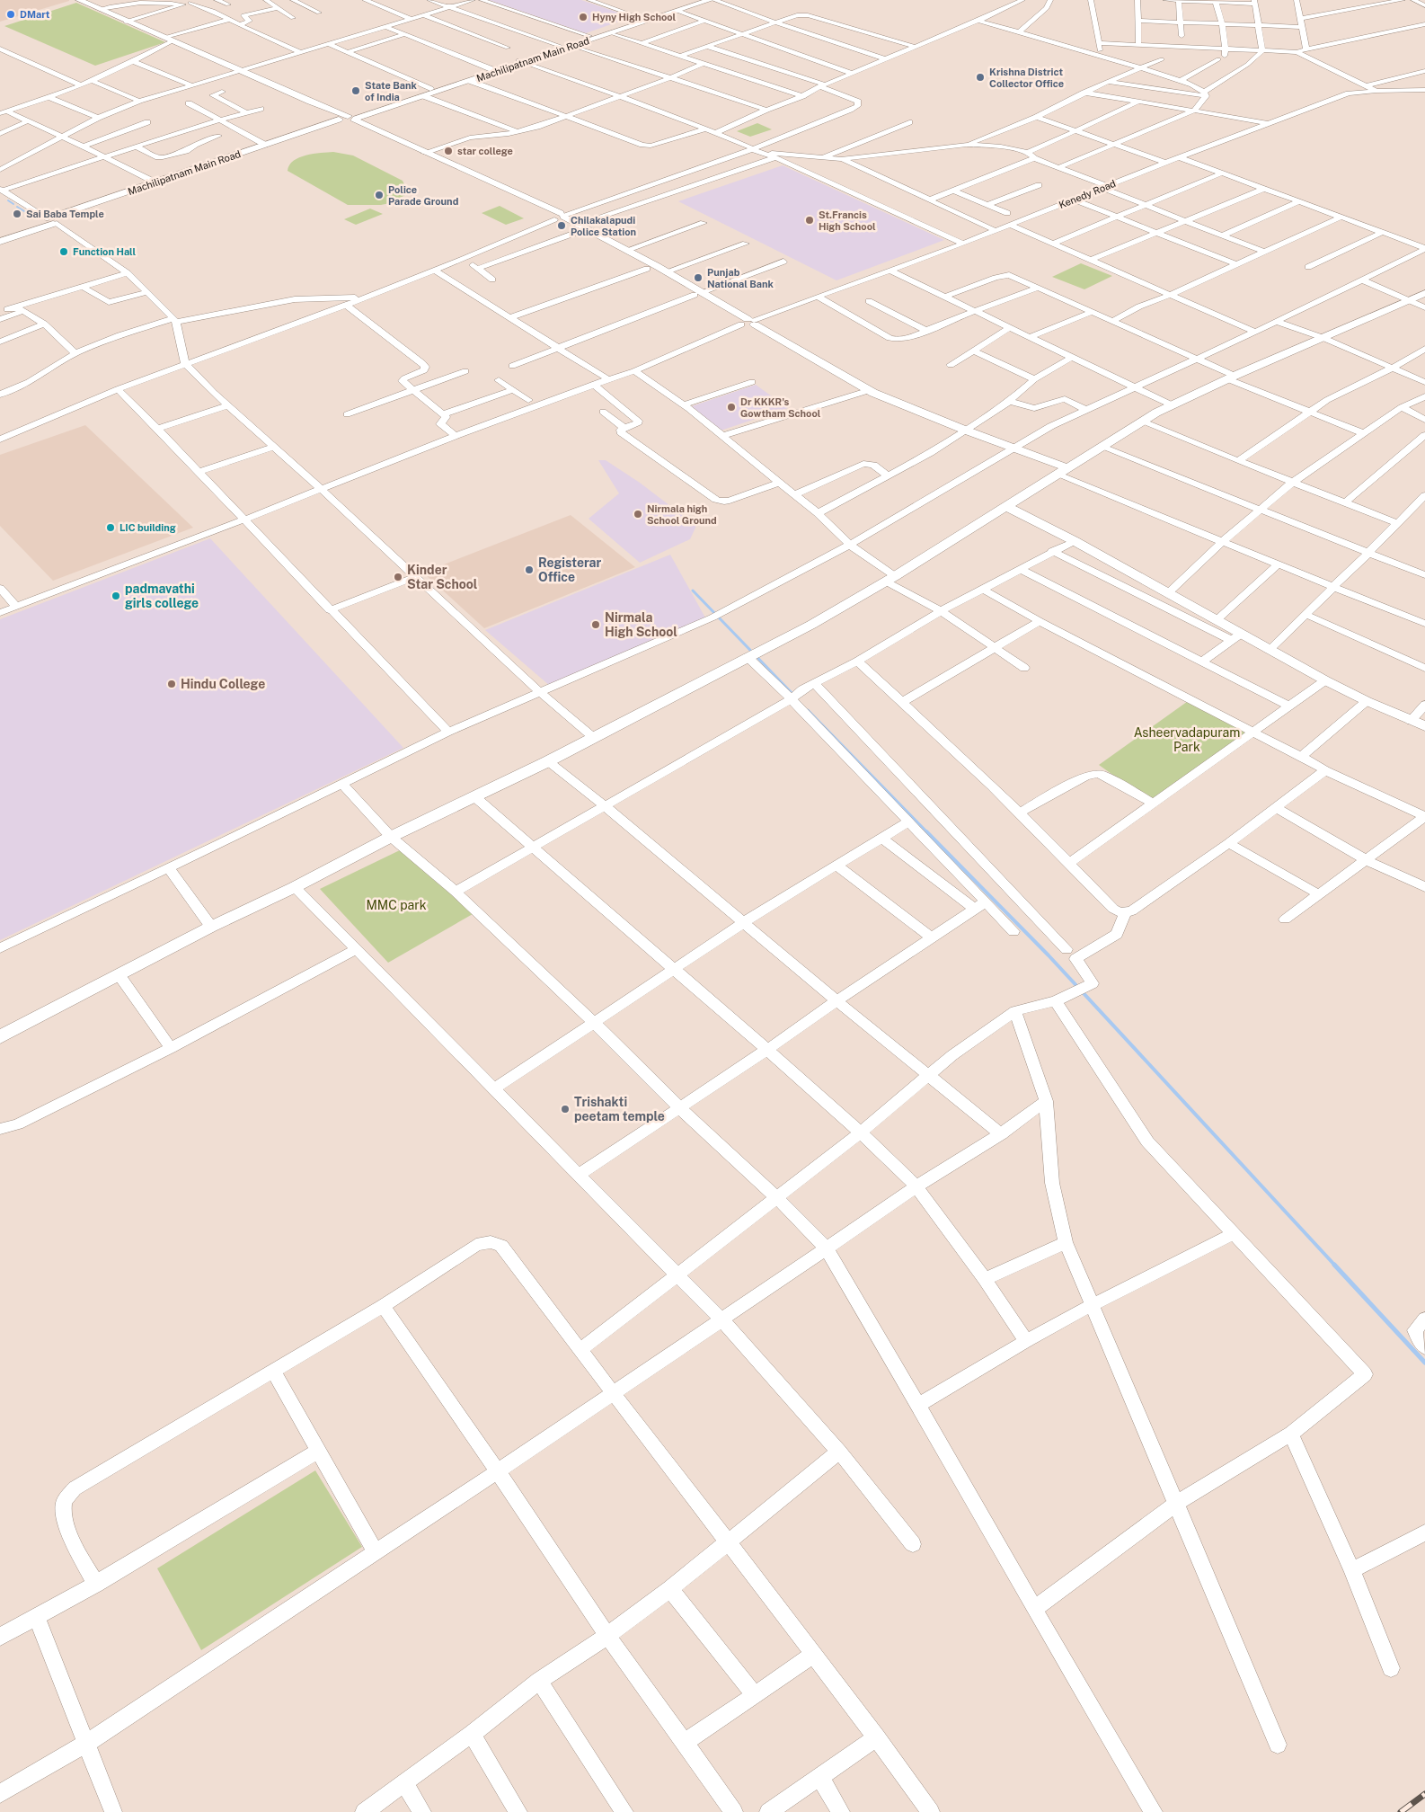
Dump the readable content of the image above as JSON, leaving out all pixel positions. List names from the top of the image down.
{
  "streets": {
    "main road": ["Machilipatnam Main Road"],
    "street": ["Kenedy Road"]
  },
  "parks": ["Asheervadapuram Park", "MMC park"],
  "places": [
    "DMart",
    "Hyny High School",
    "Krishna District Collector Office",
    "State Bank of India",
    "star college",
    "Police Parade Ground",
    "Sai Baba Temple",
    "St.Francis High School",
    "Chilakalapudi Police Station",
    "Function Hall",
    "Punjab National Bank",
    "Dr KKKR's Gowtham School",
    "Nirmala high School Ground",
    "LIC building",
    "Registerar Office",
    "Kinder Star School",
    "padmavathi girls college",
    "Nirmala High School",
    "Hindu College",
    "Trishakti peetam temple"
  ]
}
